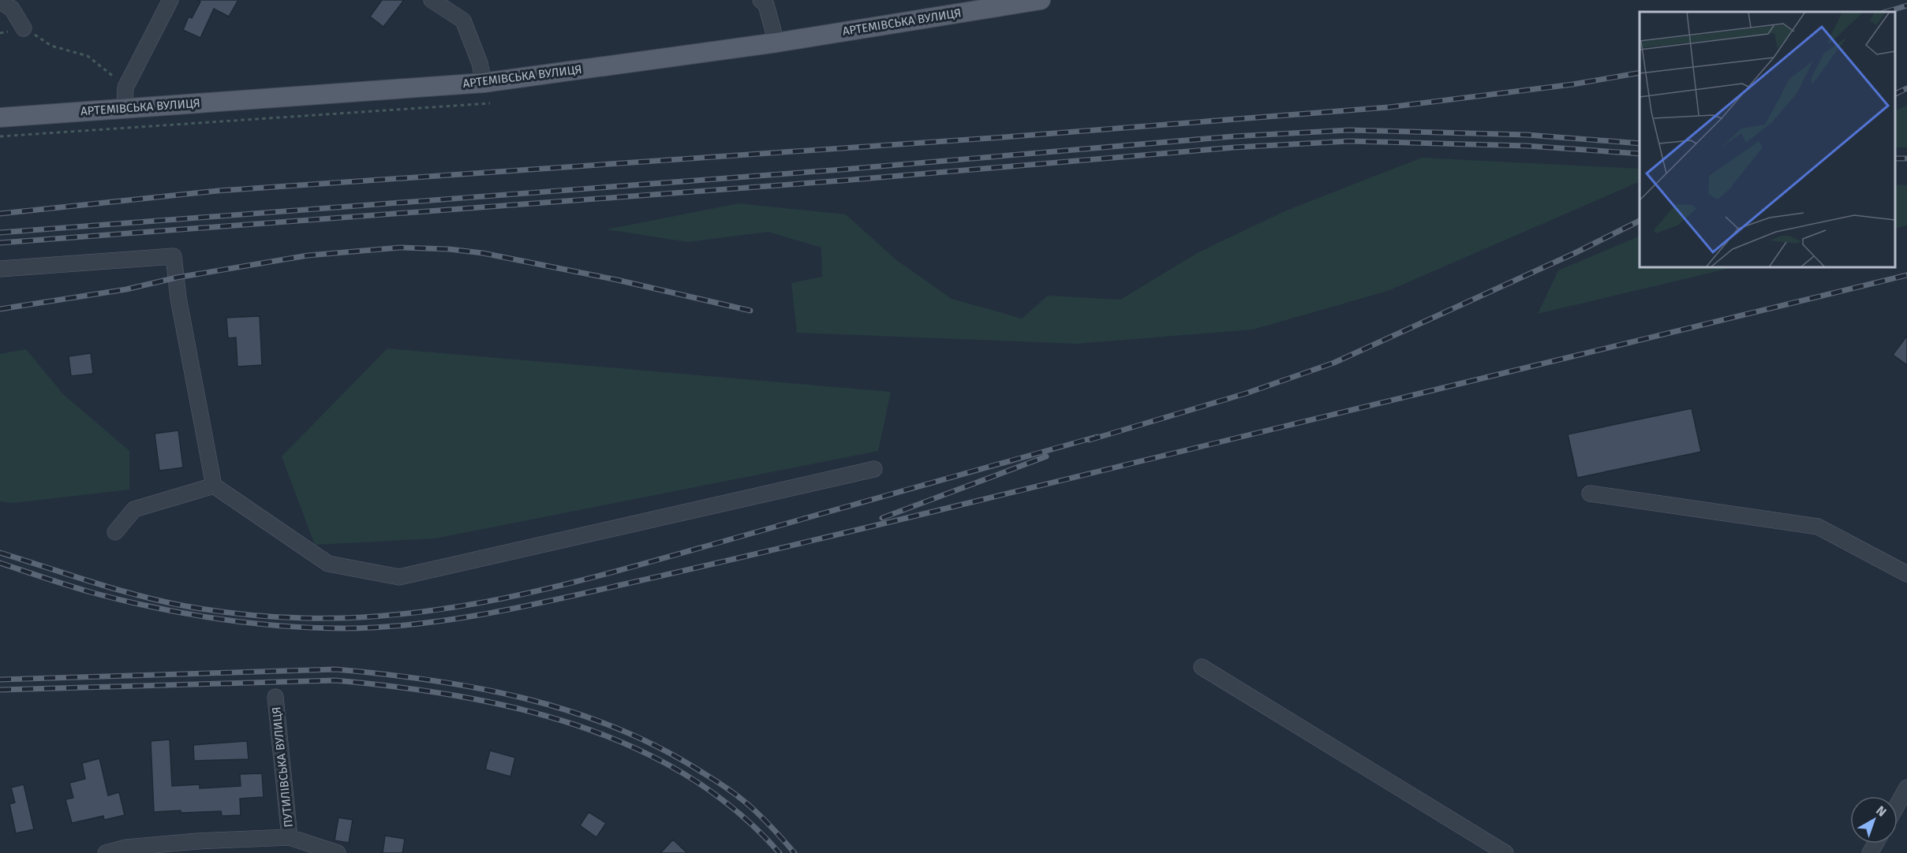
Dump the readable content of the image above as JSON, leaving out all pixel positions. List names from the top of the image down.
{
  "streets": {
    "main road": ["АРТЕМІВСЬКА ВУЛИЦЯ"],
    "street": ["ПУТИЛІВСЬКА ВУЛИЦЯ"]
  },
  "north": "top right"
}
